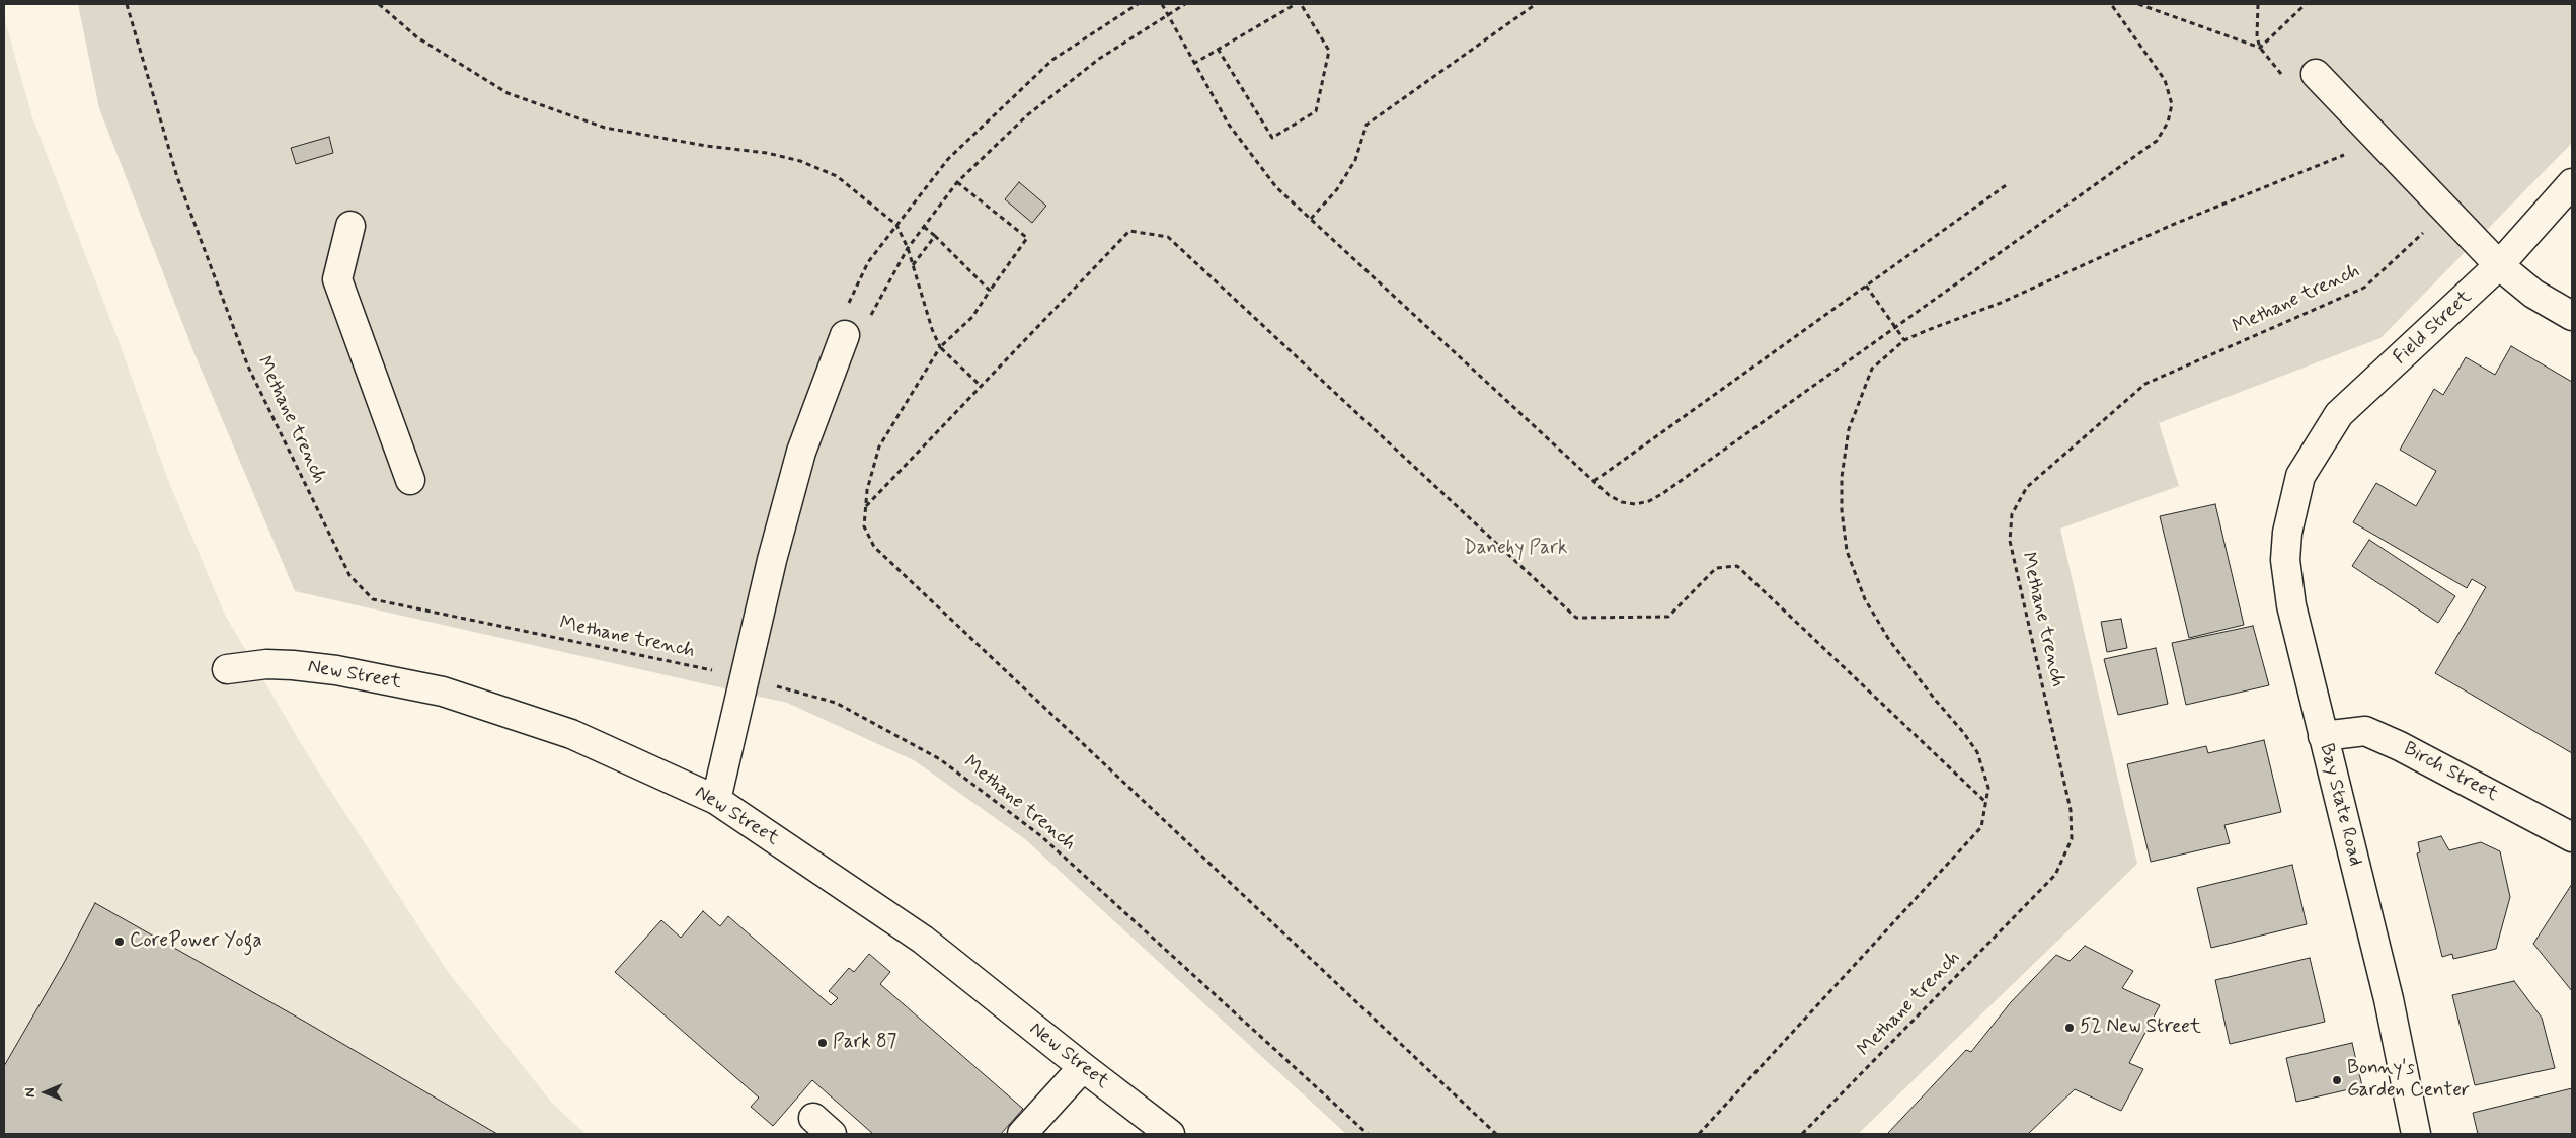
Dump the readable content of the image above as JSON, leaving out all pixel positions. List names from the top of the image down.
{
  "streets": {
    "street": [
      "Field Street",
      "New Street",
      "Birch Street",
      "Bay State Road"
    ],
    "path": ["Methane trench"]
  },
  "crossings": [
    ["Field Street", "Bay State Road"],
    ["Birch Street", "Bay State Road"]
  ],
  "parks": ["Danehy Park"],
  "places": [
    "CorePower Yoga",
    "52 New Street",
    "Park 87",
    "Bonny's Garden Center"
  ],
  "north": "left"
}
